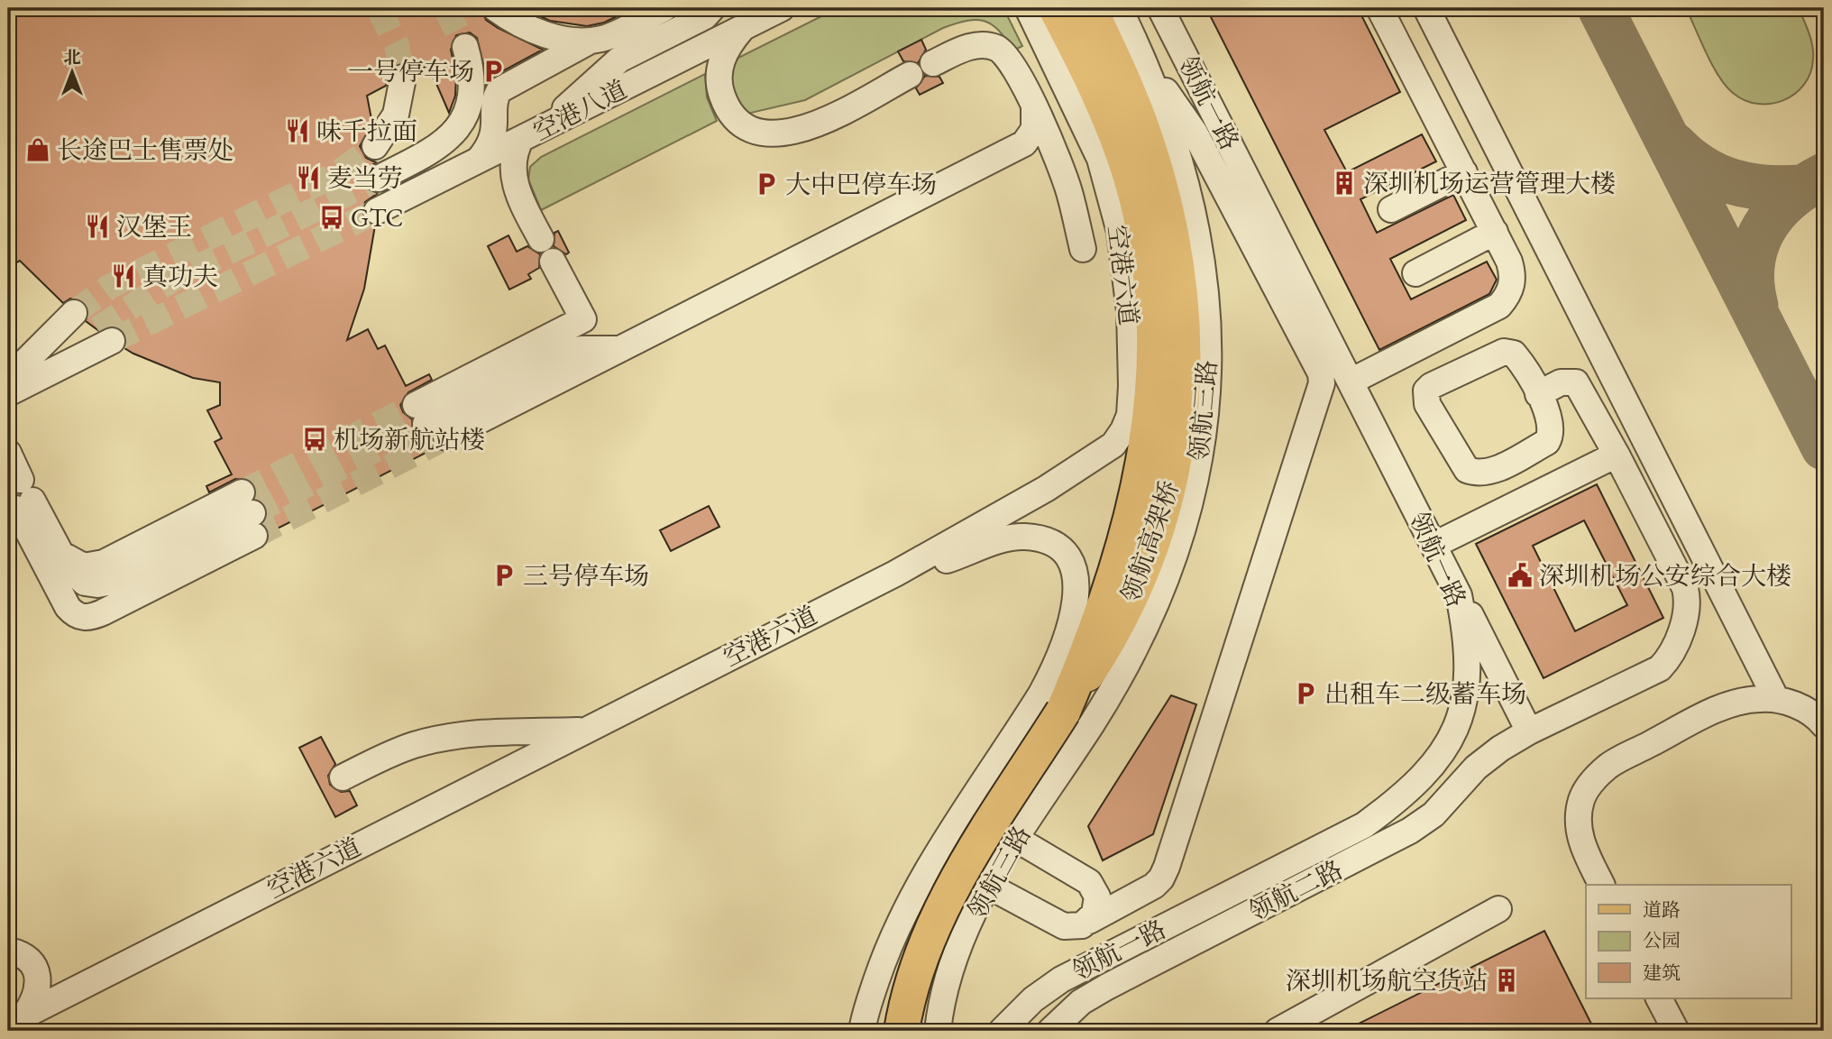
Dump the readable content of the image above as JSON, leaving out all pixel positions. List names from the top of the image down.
{
  "streets": {
    "highway": ["领航高架桥"],
    "street": [
      "领航一路",
      "空港八道",
      "空港六道",
      "领航三路",
      "领航二路"
    ]
  },
  "crossings": [
    ["空港六道", "领航三路"],
    ["领航三路", "领航高架桥"]
  ],
  "places": {
    "parking": [
      "一号停车场",
      "大中巴停车场",
      "三号停车场",
      "出租车二级蓄车场"
    ],
    "restaurant": [
      "味千拉面",
      "麦当劳",
      "汉堡王",
      "真功夫"
    ],
    "shop": ["长途巴士售票处"],
    "building": ["深圳机场运营管理大楼", "深圳机场航空货站"],
    "bus stop": ["GTC", "机场新航站楼"],
    "public building": ["深圳机场公安综合大楼"]
  },
  "legend": ["道路", "公园", "建筑"],
  "north": "top"
}
